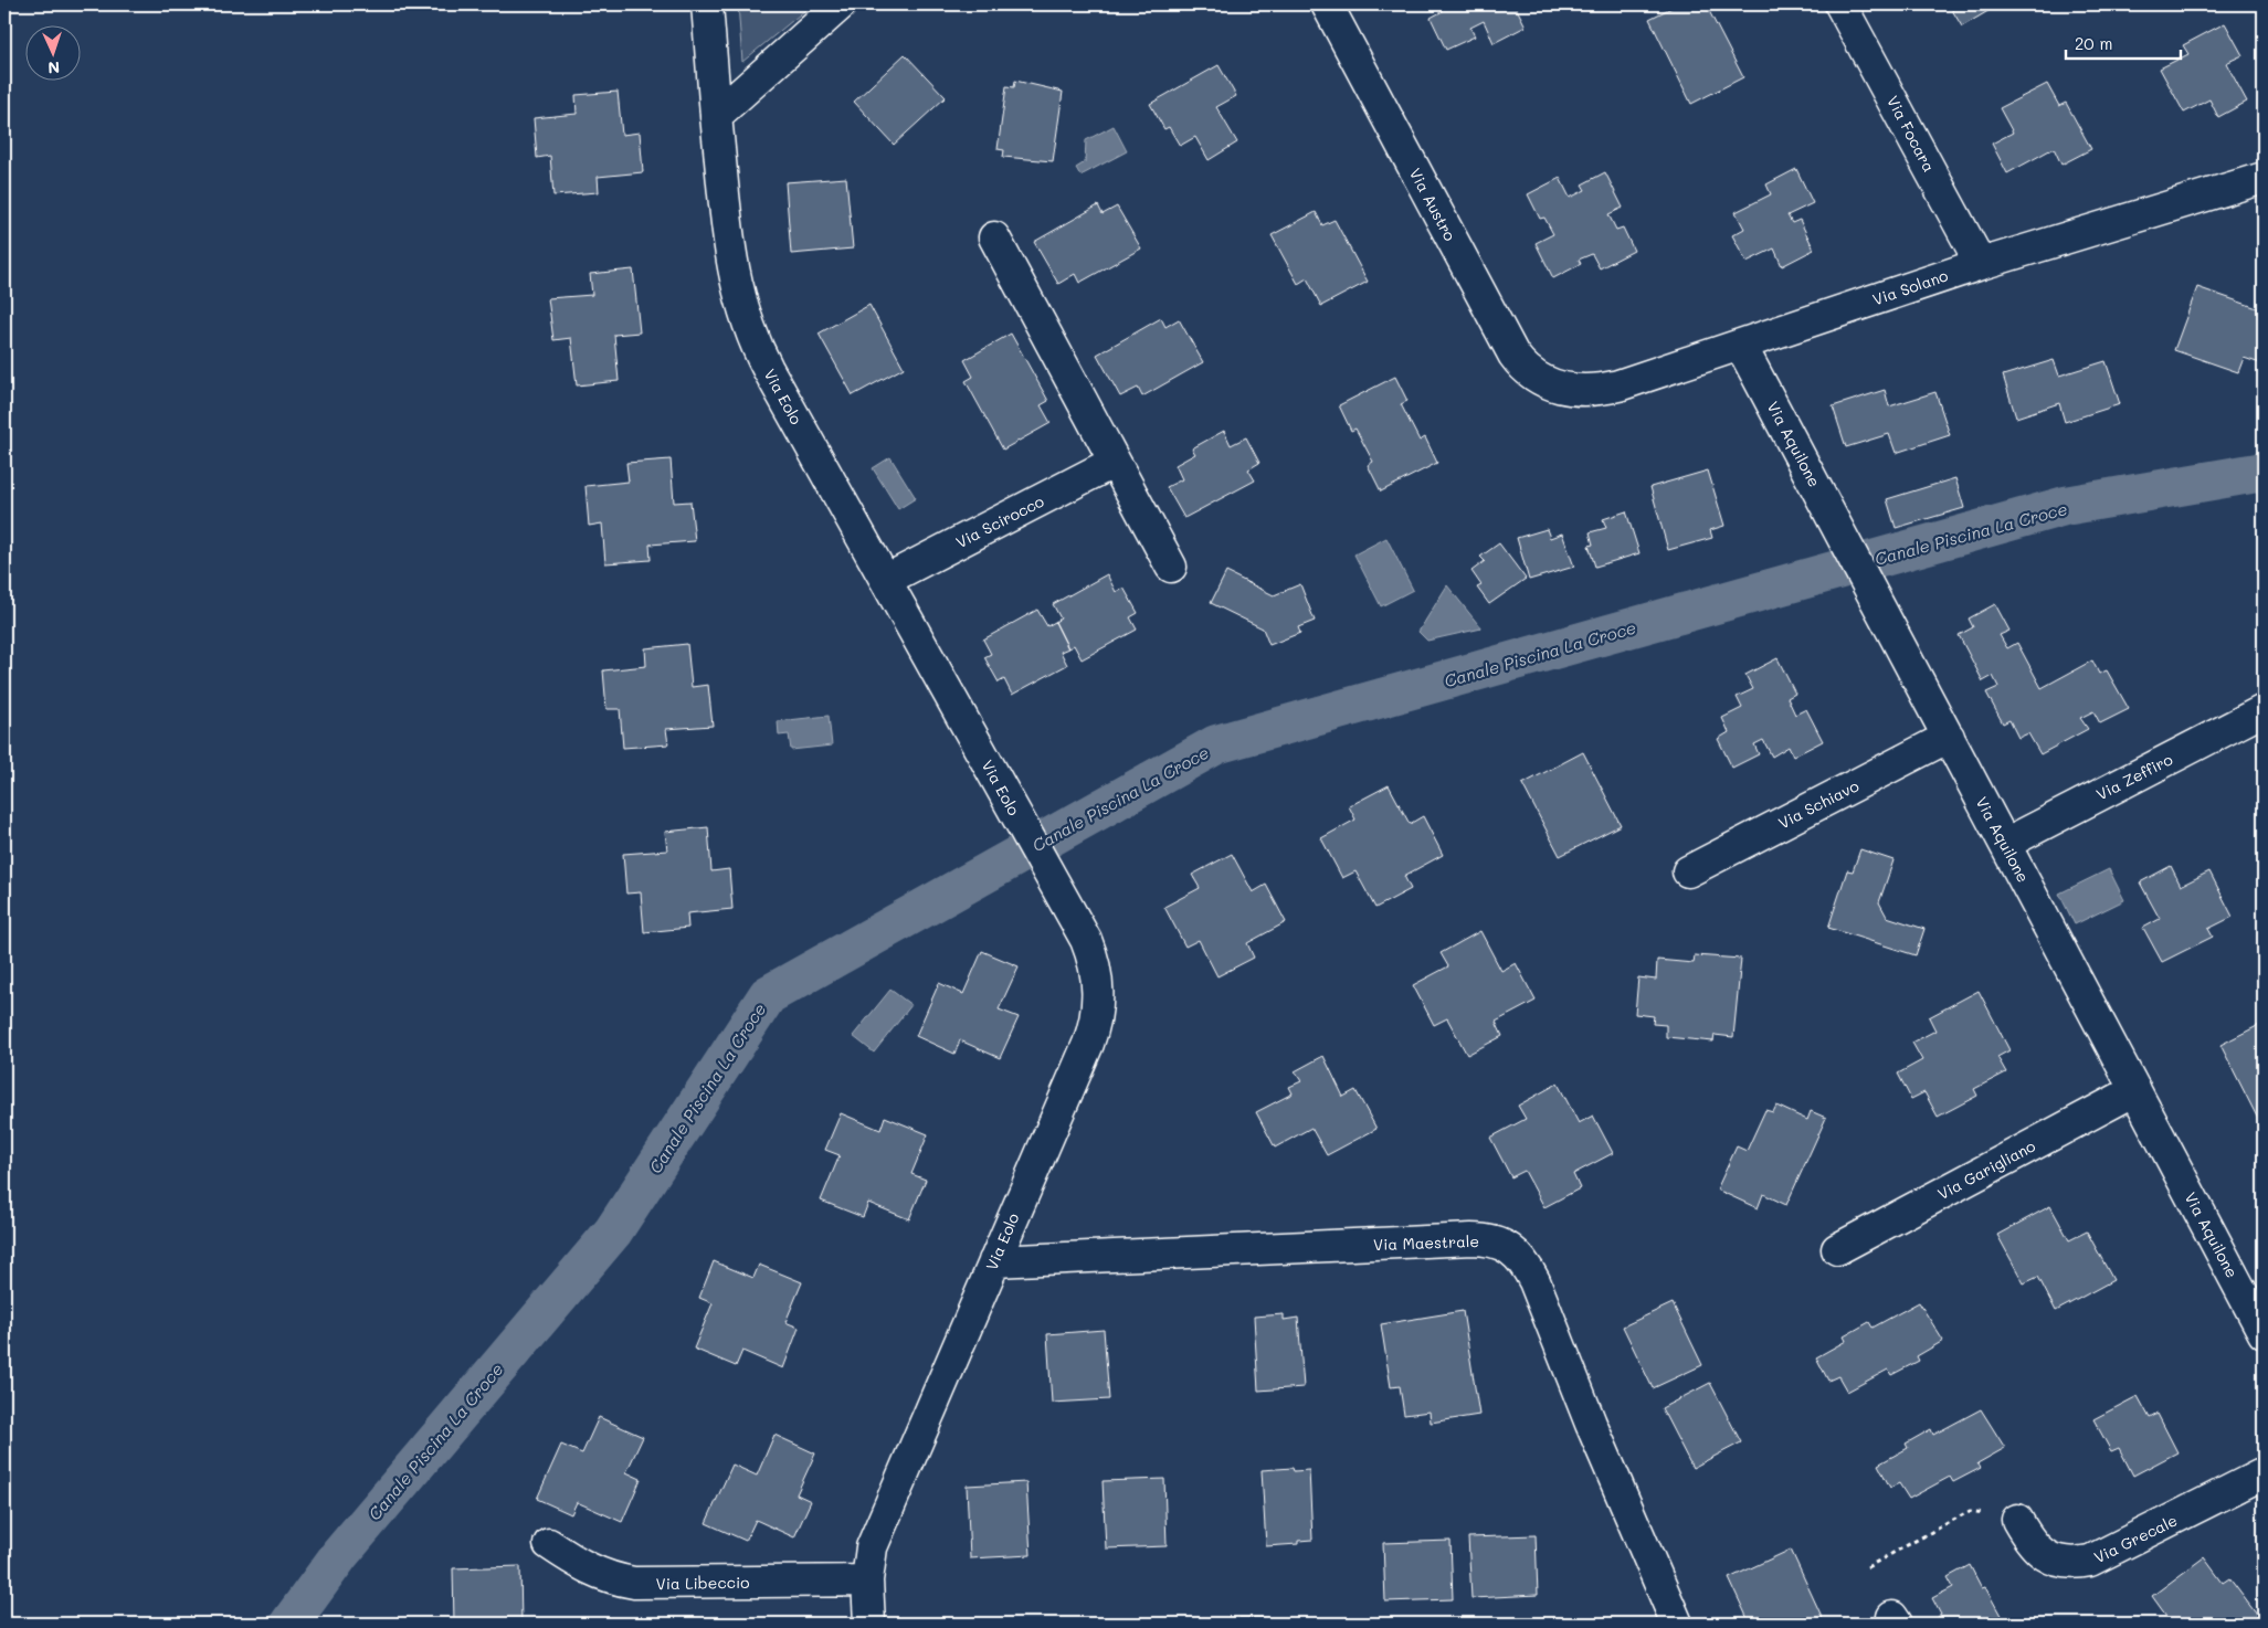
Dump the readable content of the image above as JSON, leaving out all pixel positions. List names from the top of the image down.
{
  "streets": {
    "street": [
      "Via Focara",
      "Via Austro",
      "Via Solano",
      "Via Eolo",
      "Via Aquilone",
      "Via Scirocco",
      "Via Zeffiro",
      "Via Schiavo",
      "Via Garigliano",
      "Via Maestrale",
      "Via Grecale",
      "Via Libeccio"
    ]
  },
  "crossings": [
    ["Via Focara", "Via Solano"],
    ["Via Austro", "Via Solano"],
    ["Via Solano", "Via Aquilone"],
    ["Via Eolo", "Via Scirocco"],
    ["Via Eolo", "Via Maestrale"],
    ["Via Eolo", "Via Libeccio"],
    ["Via Aquilone", "Via Zeffiro"],
    ["Via Aquilone", "Via Schiavo"],
    ["Via Aquilone", "Via Garigliano"]
  ],
  "water": ["Canale Piscina La Croce"],
  "scale_bar": "20 m",
  "north": "bottom"
}
